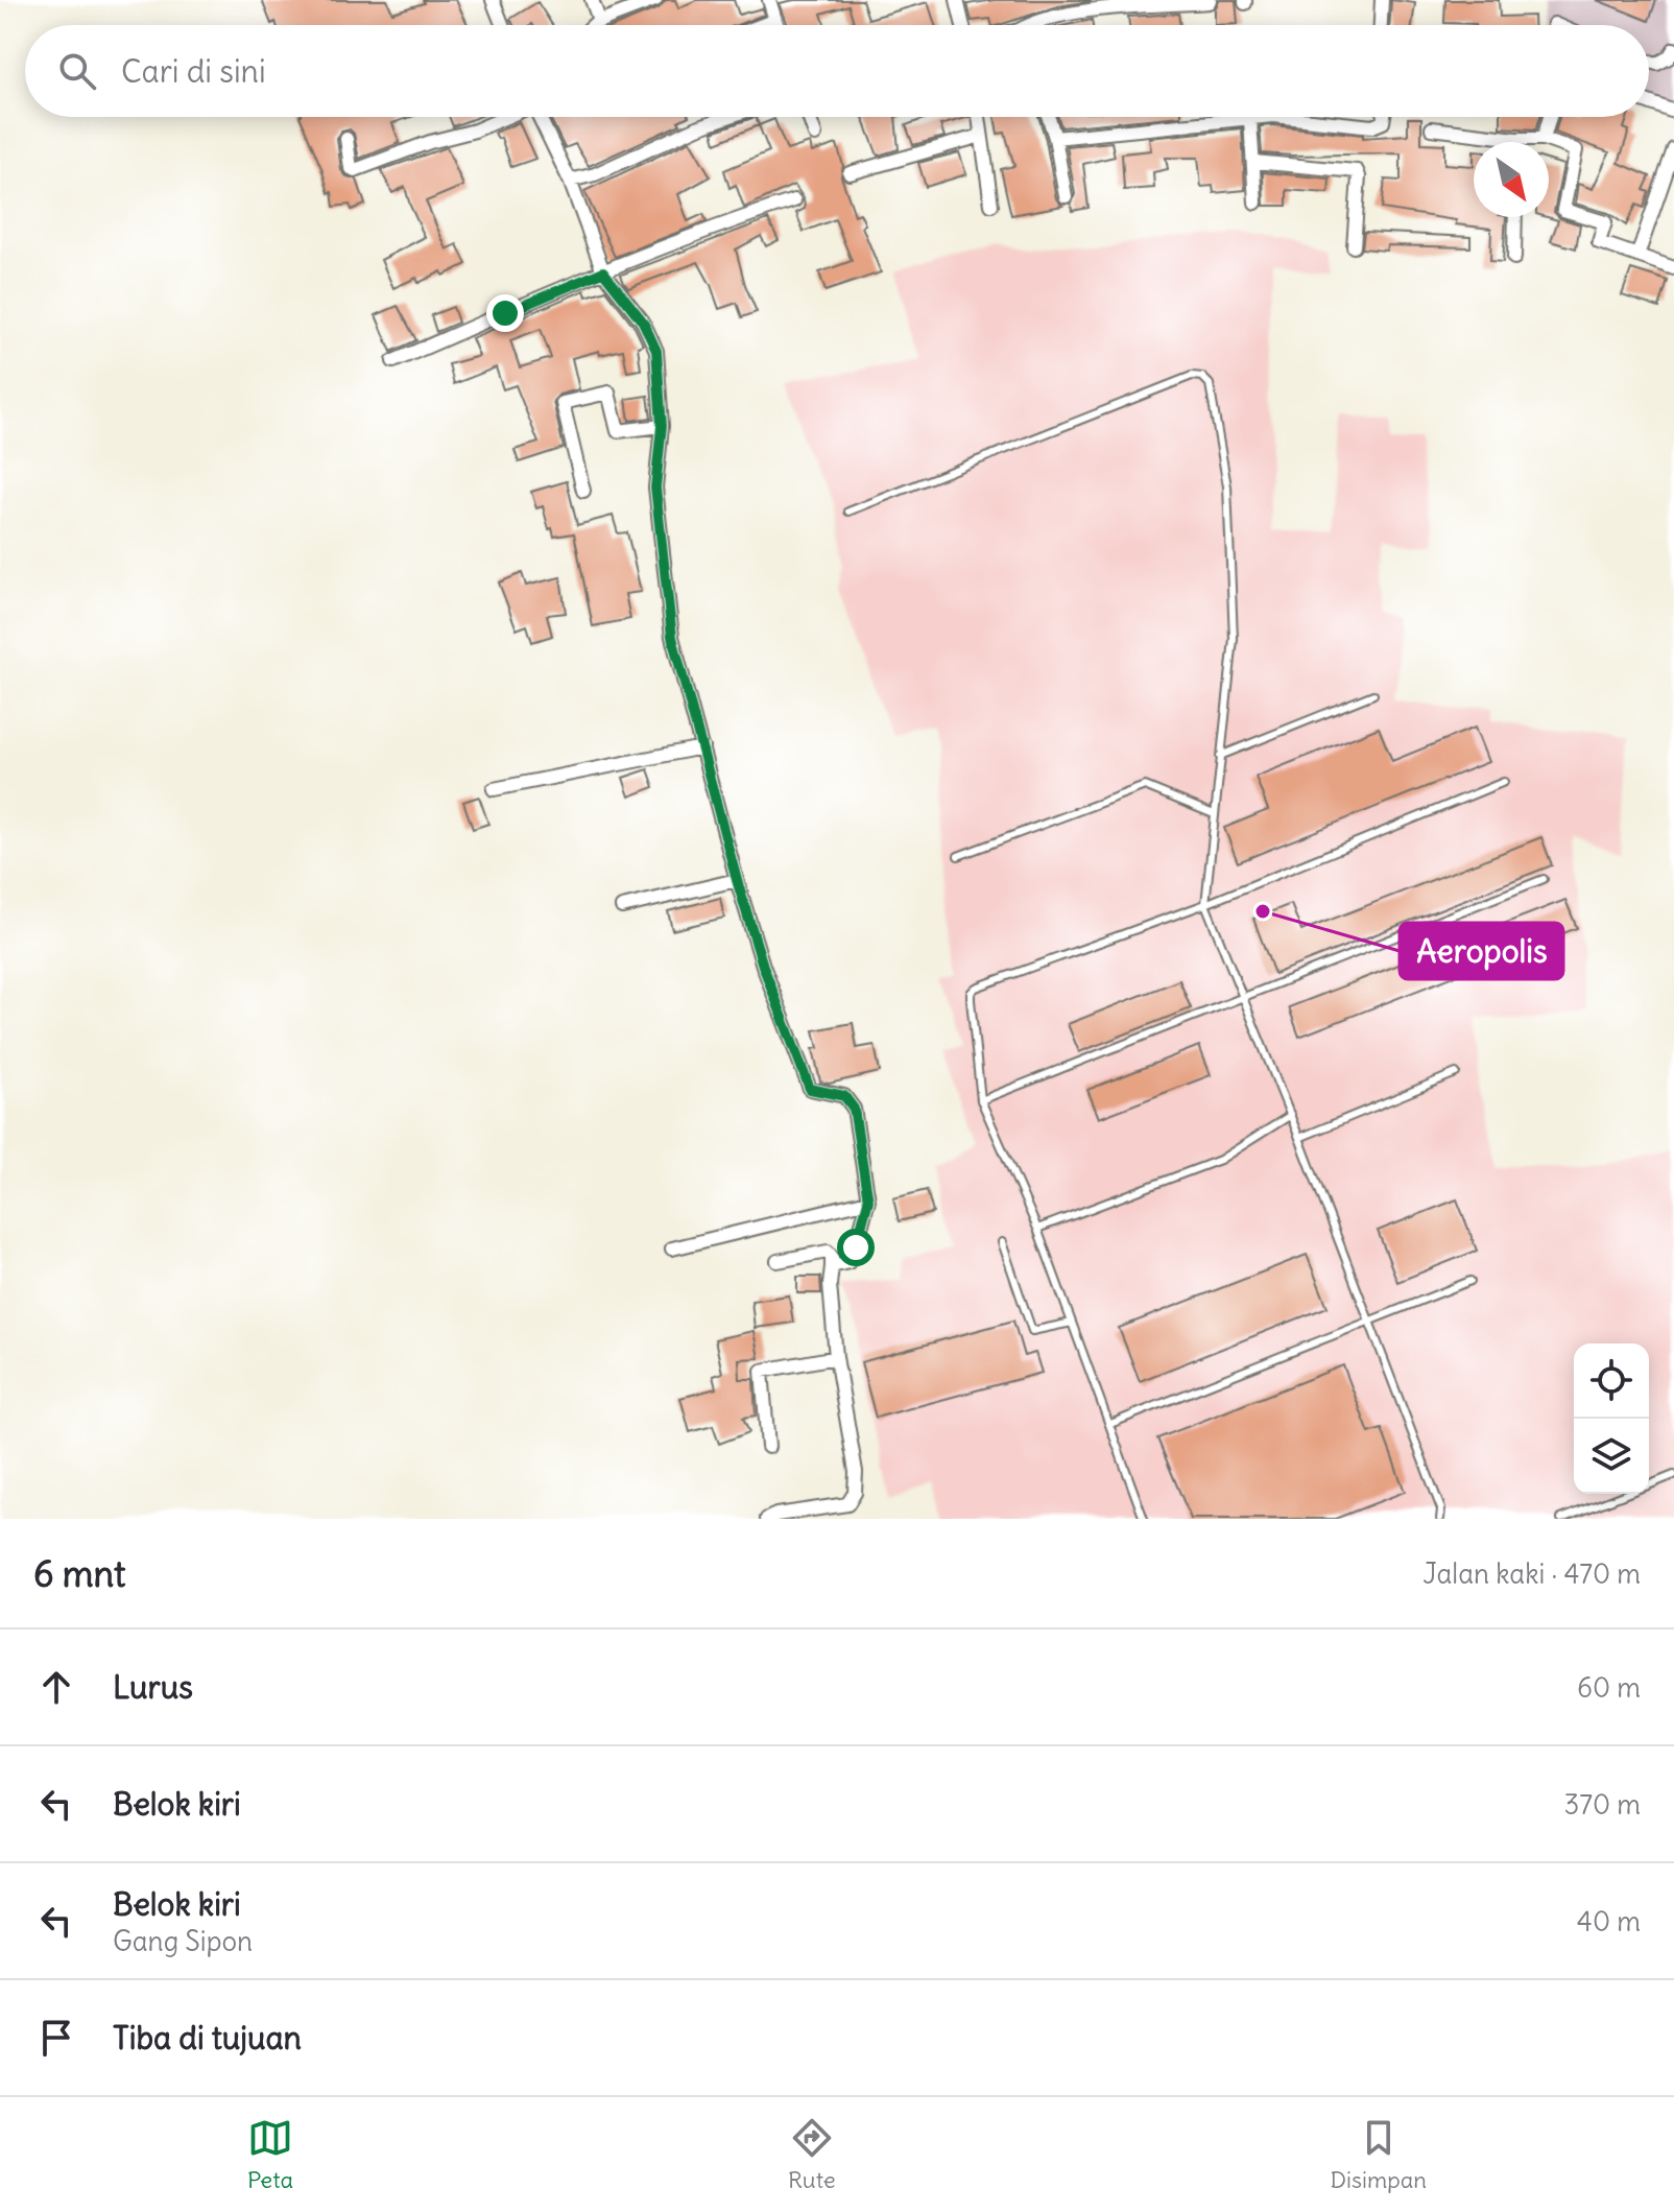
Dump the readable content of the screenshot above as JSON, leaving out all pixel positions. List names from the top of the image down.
{
  "places": ["Aeropolis"],
  "north": "bottom right",
  "page": {
    "search": "Cari di sini",
    "heading": ["6 mnt", "Jalan kaki · 470 m"],
    "list": [
      ["Lurus", "60 m"],
      ["Belok kiri", "370 m"],
      ["Belok kiri", "Gang Sipon", "40 m"],
      "Tiba di tujuan"
    ],
    "nav": ["Peta", "Rute", "Disimpan"]
  }
}
